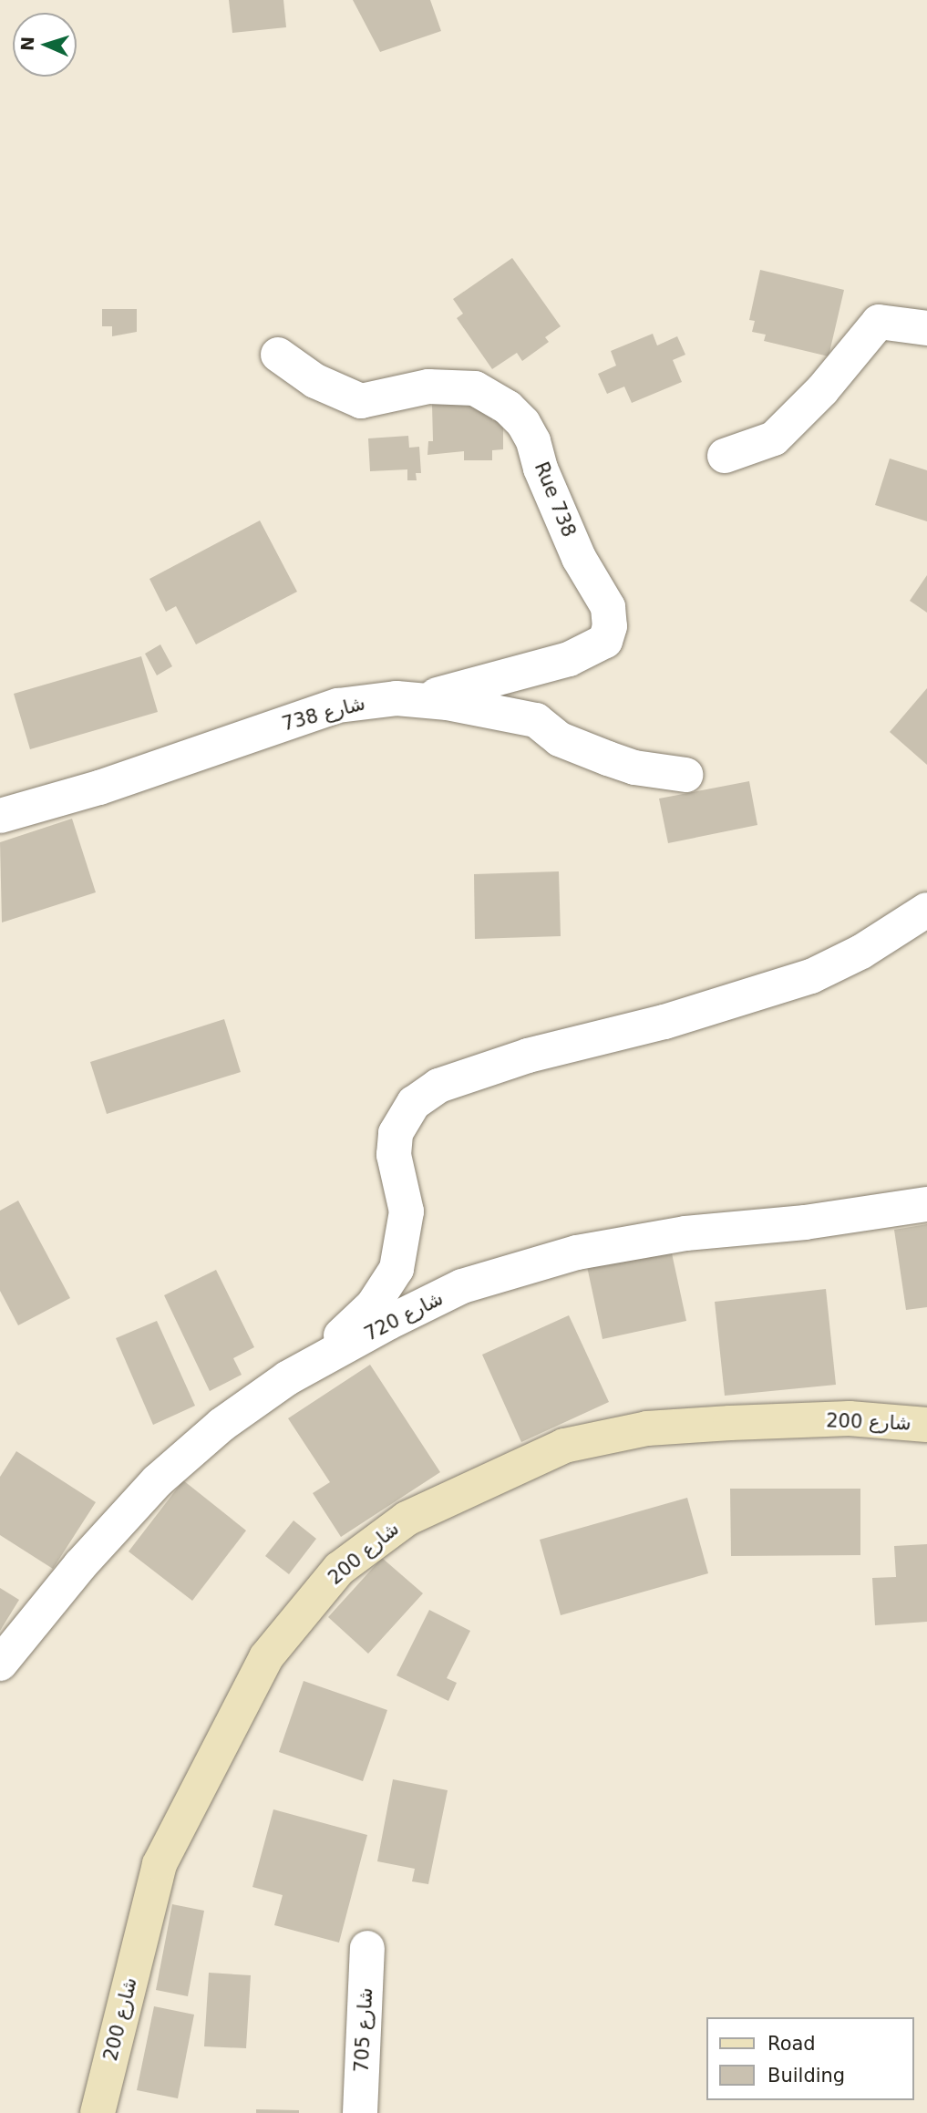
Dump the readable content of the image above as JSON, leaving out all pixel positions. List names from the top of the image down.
{
  "streets": {
    "main road": ["شارع 200"],
    "street": [
      "Rue 738",
      "شارع 738",
      "شارع 720",
      "شارع 705"
    ]
  },
  "crossings": [
    ["Rue 738", "شارع 738"]
  ],
  "legend": ["Road", "Building"],
  "north": "left"
}
